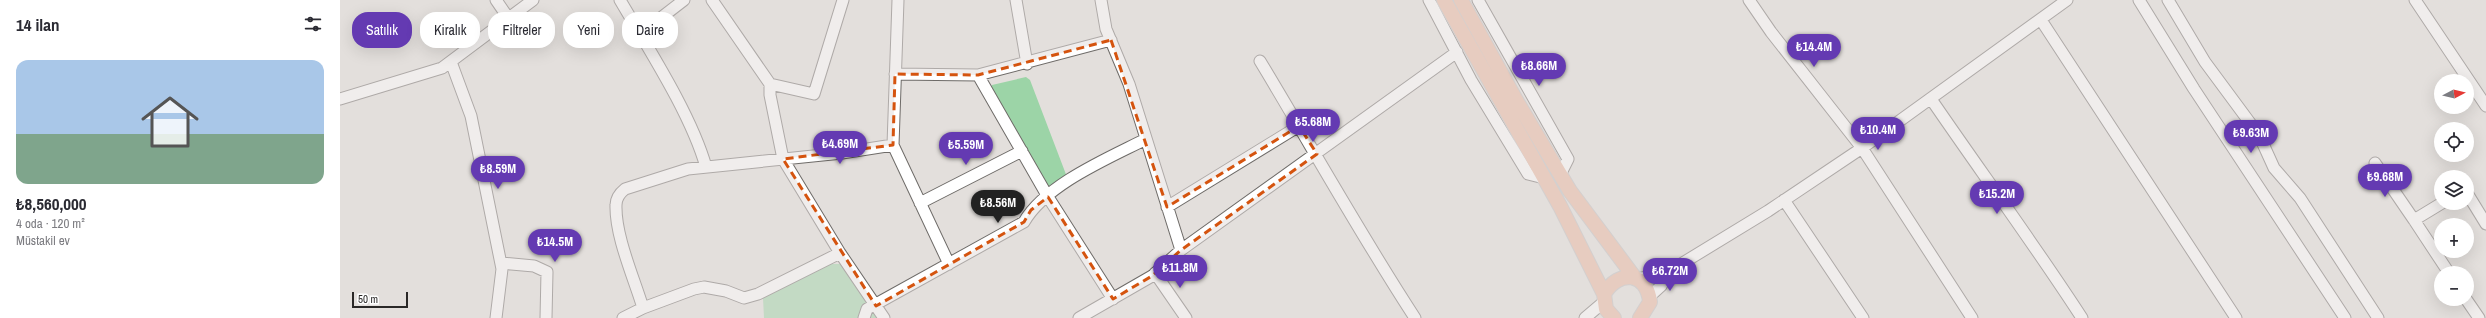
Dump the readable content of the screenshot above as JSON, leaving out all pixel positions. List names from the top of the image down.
{
  "scale_bar": "50 m",
  "north": "right",
  "page": {
    "heading": "14 ilan",
    "chip": [
      "Satılık",
      "Kiralık",
      "Filtreler",
      "Yeni",
      "Daire"
    ],
    "price": [
      "₺14.4M",
      "₺8.66M",
      "₺5.68M",
      "₺10.4M",
      "₺9.63M",
      "₺4.69M",
      "₺5.59M",
      "₺8.59M",
      "₺9.68M",
      "₺15.2M",
      "₺8.56M",
      "₺14.5M",
      "₺11.8M",
      "₺6.72M"
    ],
    "list": [
      {
        "name": "₺8,560,000",
        "note": "4 oda · 120 m² · Müstakil ev"
      }
    ],
    "map_buttons": ["+", "−"],
    "scale": "50 m"
  }
}
